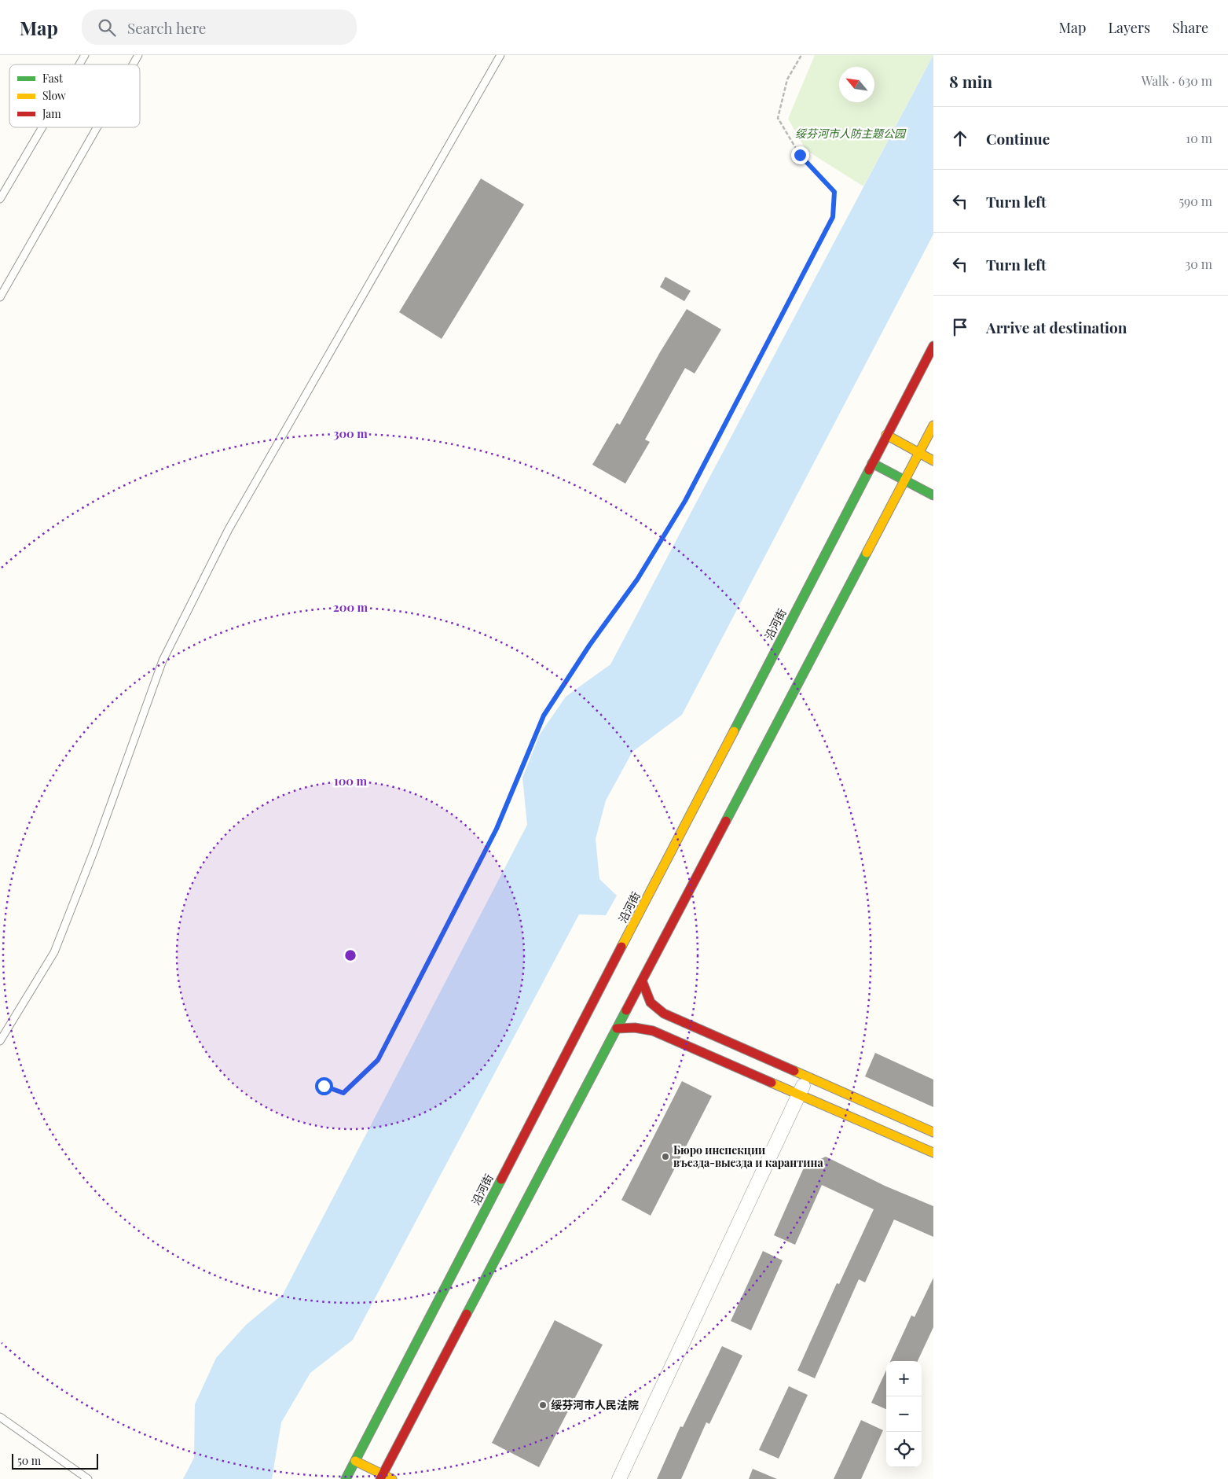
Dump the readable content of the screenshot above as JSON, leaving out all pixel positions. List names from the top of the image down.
{
  "streets": {
    "main road": ["沿河街"]
  },
  "parks": ["绥芬河市人防主题公园"],
  "places": ["Бюро инспекции въезда-выезда и карантина", "绥芬河市人民法院"],
  "legend": ["Fast", "Slow", "Jam"],
  "scale_bar": "50 m",
  "north": "top left",
  "page": {
    "header": "Map",
    "search": "Search here",
    "nav": ["Map", "Layers", "Share"],
    "heading": ["8 min", "Walk · 630 m"],
    "list": [
      ["Continue", "10 m"],
      ["Turn left", "590 m"],
      ["Turn left", "30 m"],
      "Arrive at destination"
    ],
    "map_buttons": ["+", "−"],
    "scale": "50 m"
  },
  "rings": ["300 m", "200 m", "100 m"]
}
